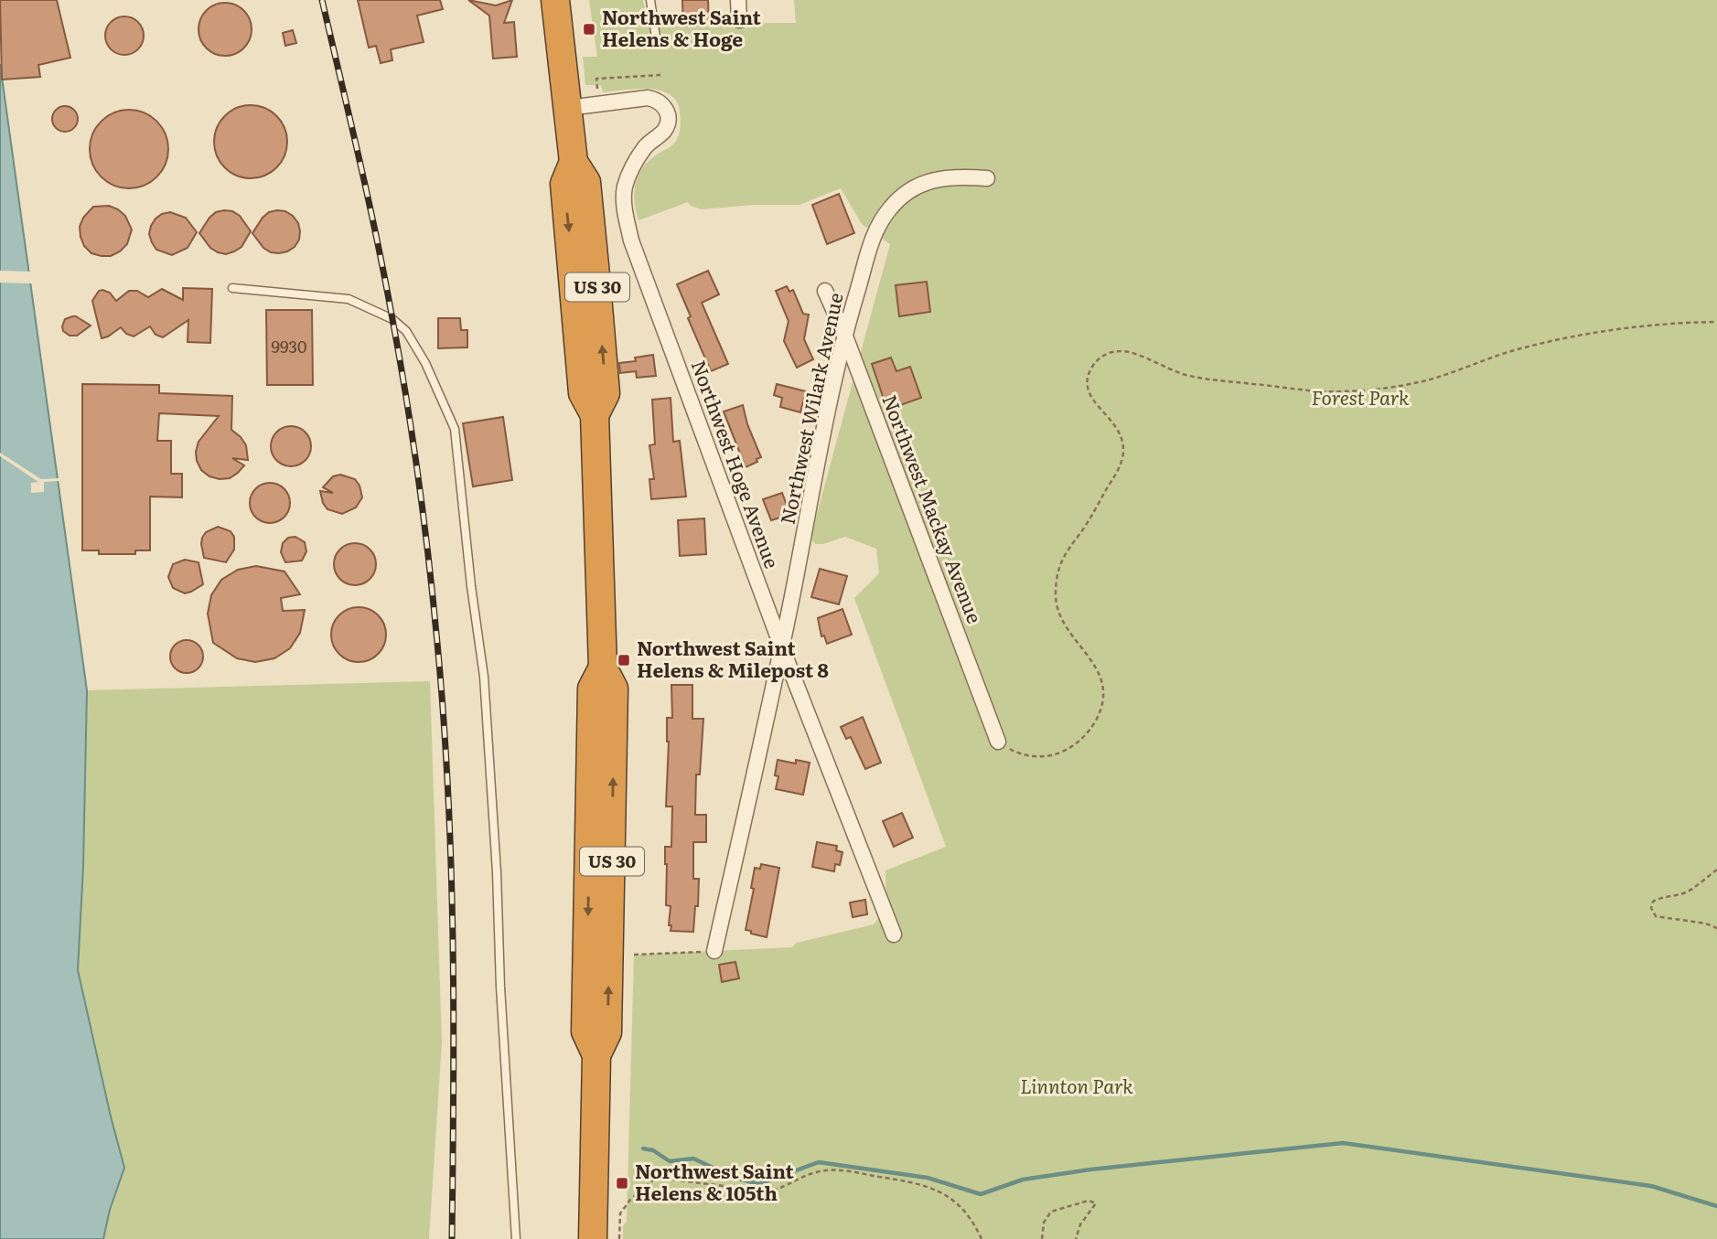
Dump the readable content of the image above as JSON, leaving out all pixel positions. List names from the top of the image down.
{
  "streets": {
    "highway": ["US 30"],
    "street": ["Northwest Wilark Avenue", "Northwest Hoge Avenue", "Northwest Mackay Avenue"]
  },
  "crossings": [
    ["US 30", "Northwest Hoge Avenue"],
    ["Northwest Wilark Avenue", "Northwest Hoge Avenue"],
    ["Northwest Wilark Avenue", "Northwest Mackay Avenue"]
  ],
  "parks": ["Forest Park", "Linnton Park"],
  "places": {
    "transit": ["Northwest Saint Helens & Hoge", "Northwest Saint Helens & Milepost 8", "Northwest Saint Helens & 105th"]
  },
  "house_numbers": ["9930"]
}
